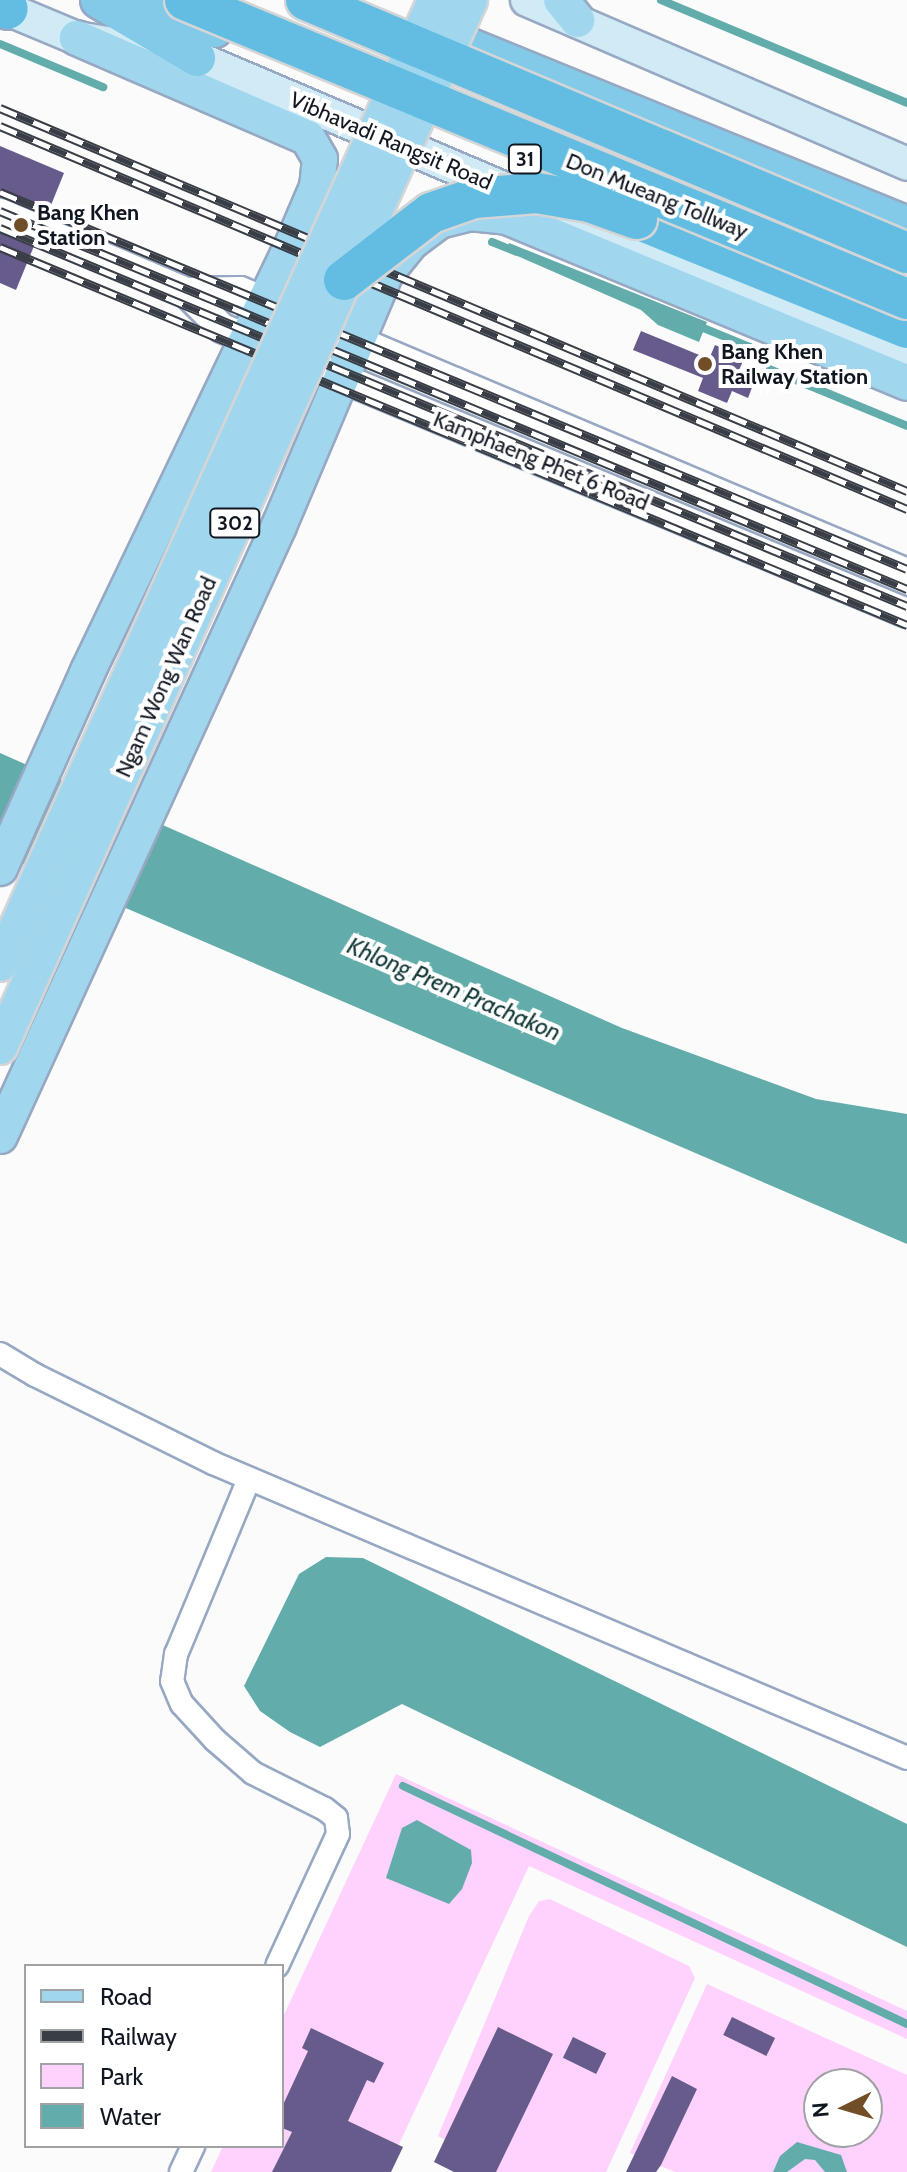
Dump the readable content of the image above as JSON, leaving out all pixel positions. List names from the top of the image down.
{
  "streets": {
    "highway": ["Vibhavadi Rangsit Road", "31", "Don Mueang Tollway"],
    "main road": ["302", "Ngam Wong Wan Road"],
    "street": ["Kamphaeng Phet 6 Road"]
  },
  "water": ["Khlong Prem Prachakon"],
  "places": ["Bang Khen Station", "Bang Khen Railway Station"],
  "legend": [
    "Road",
    "Railway",
    "Park",
    "Water"
  ],
  "north": "left"
}
